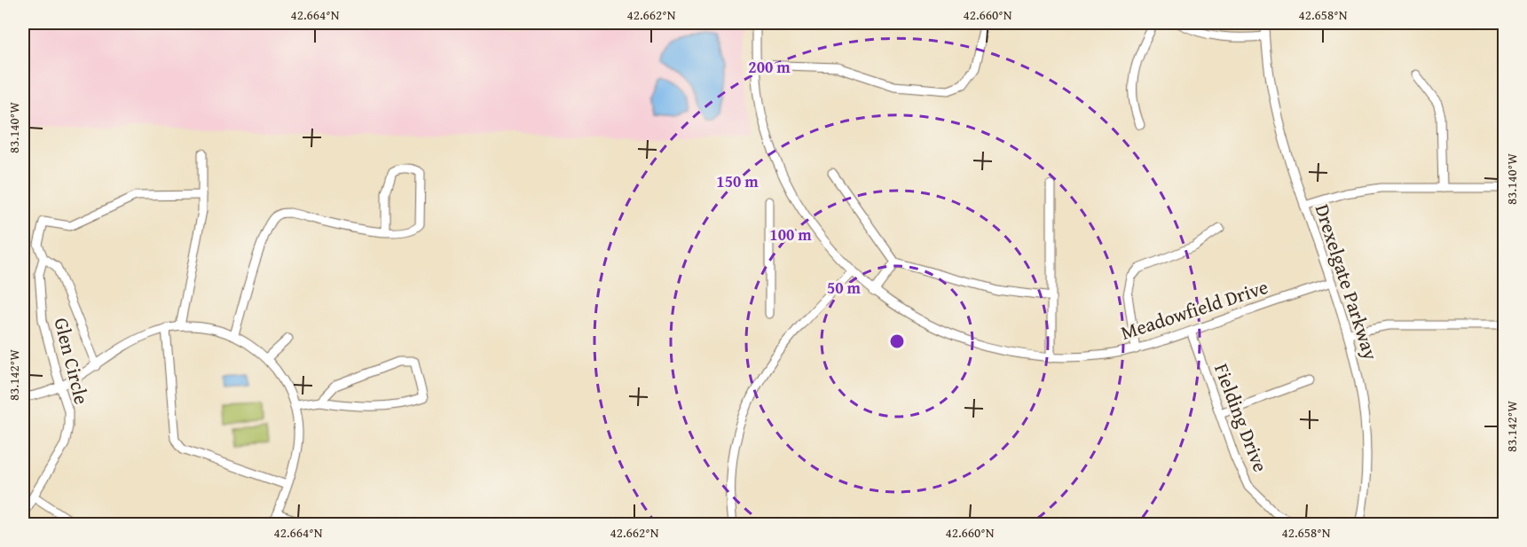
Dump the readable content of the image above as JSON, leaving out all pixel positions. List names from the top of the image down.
{
  "streets": {
    "street": [
      "Drexelgate Parkway",
      "Meadowfield Drive",
      "Glen Circle",
      "Fielding Drive"
    ]
  },
  "crossings": [
    ["Drexelgate Parkway", "Meadowfield Drive"],
    ["Meadowfield Drive", "Fielding Drive"]
  ],
  "coordinates": [
    "42.664°N",
    "42.662°N",
    "42.660°N",
    "42.658°N",
    "83.140°W",
    "83.142°W"
  ],
  "rings": [
    "200 m",
    "150 m",
    "100 m",
    "50 m"
  ]
}
